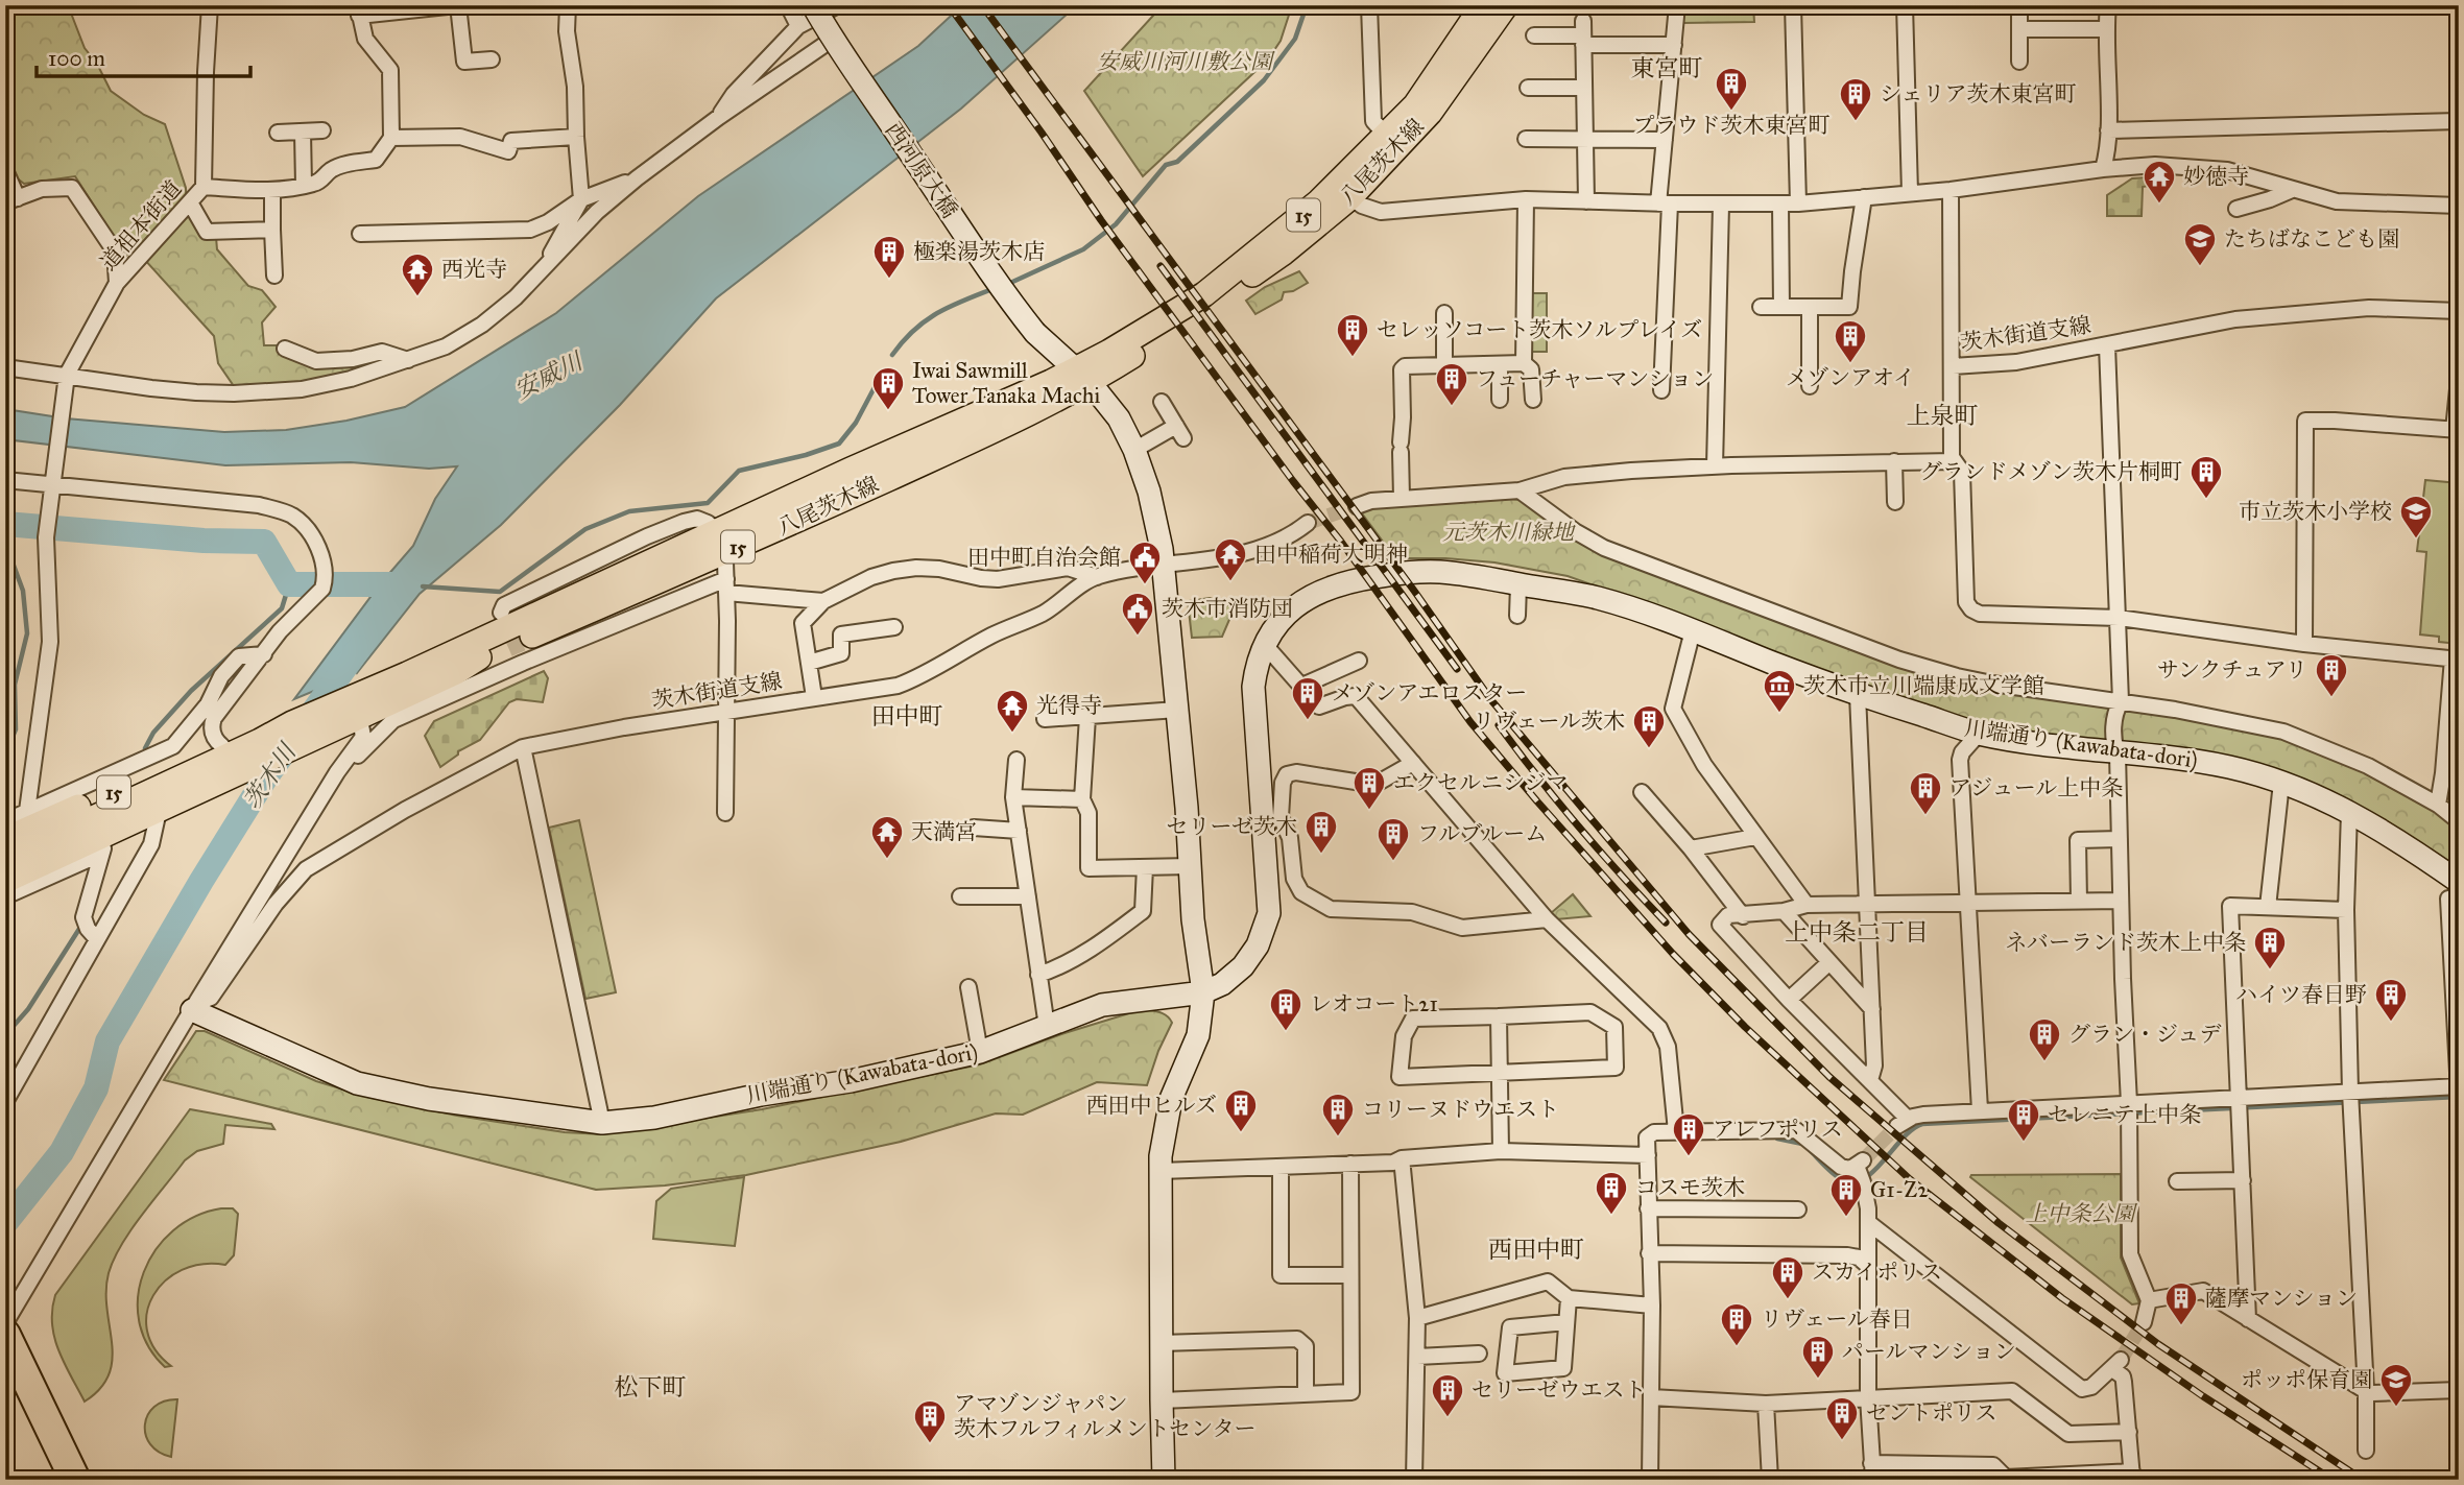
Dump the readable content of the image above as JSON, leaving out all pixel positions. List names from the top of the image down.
{
  "streets": {
    "main road": ["八尾茨木線", "15"],
    "street": [
      "西河原大橋",
      "道祖本街道",
      "茨木街道支線",
      "川端通り (Kawabata-dori)"
    ]
  },
  "crossings": [
    ["八尾茨木線", "西河原大橋"],
    ["八尾茨木線", "15"],
    ["西河原大橋", "茨木街道支線"],
    ["西河原大橋", "川端通り (Kawabata-dori)"],
    ["茨木街道支線", "川端通り (Kawabata-dori)"]
  ],
  "districts": [
    "東宮町",
    "上泉町",
    "田中町",
    "上中条二丁目",
    "西田中町",
    "松下町"
  ],
  "water": ["安威川", "茨木川"],
  "parks": ["安威川河川敷公園", "元茨木川緑地", "上中条公園"],
  "places": {
    "building": [
      "プラウド茨木東宮町",
      "シェリア茨木東宮町",
      "極楽湯茨木店",
      "セレッソコート茨木ソルプレイズ",
      "メゾンアオイ",
      "フューチャーマンション",
      "Iwai Sawmill Tower Tanaka Machi",
      "グランドメゾン茨木片桐町",
      "サンクチュアリ",
      "メゾンアエロスター",
      "リヴェール茨木",
      "エクセルニシジマ",
      "アジュール上中条",
      "セリーゼ茨木",
      "フルブルーム",
      "ネバーランド茨木上中条",
      "ハイツ春日野",
      "レオコート21",
      "グラン・ジュデ",
      "西田中ヒルズ",
      "コリーヌドウエスト",
      "セレニテ上中条",
      "アレフポリス",
      "コスモ茨木",
      "G1-Z2",
      "スカイポリス",
      "薩摩マンション",
      "リヴェール春日",
      "パールマンション",
      "セリーゼウエスト",
      "セントポリス",
      "アマゾンジャパン 茨木フルフィルメントセンター"
    ],
    "temple": [
      "妙徳寺",
      "西光寺",
      "田中稲荷大明神",
      "光得寺",
      "天満宮"
    ],
    "school or university": ["たちばなこども園", "市立茨木小学校", "ポッポ保育園"],
    "public building": ["田中町自治会館", "茨木市消防団"],
    "museum": ["茨木市立川端康成文学館"]
  },
  "scale_bar": "100 m"
}
